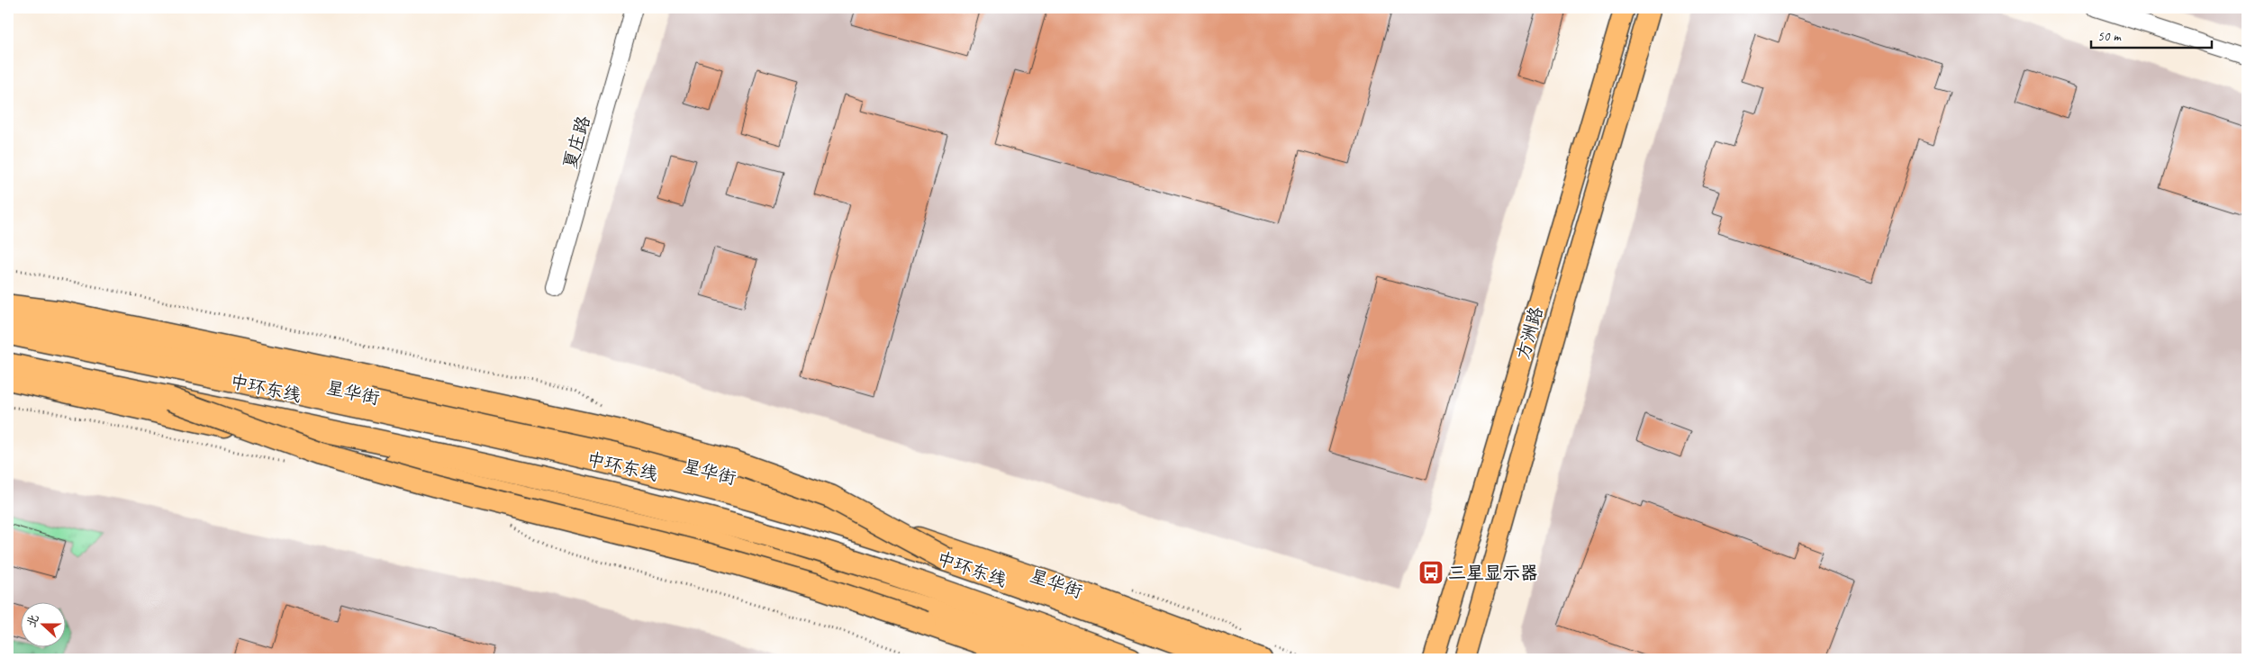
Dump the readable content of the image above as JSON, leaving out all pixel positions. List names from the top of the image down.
{
  "streets": {
    "highway": ["中环东线"],
    "main road": ["方洲路", "星华街"],
    "street": ["夏庄路"]
  },
  "places": {
    "bus stop": ["三星显示器"]
  },
  "scale_bar": "50 m",
  "north": "left"
}
